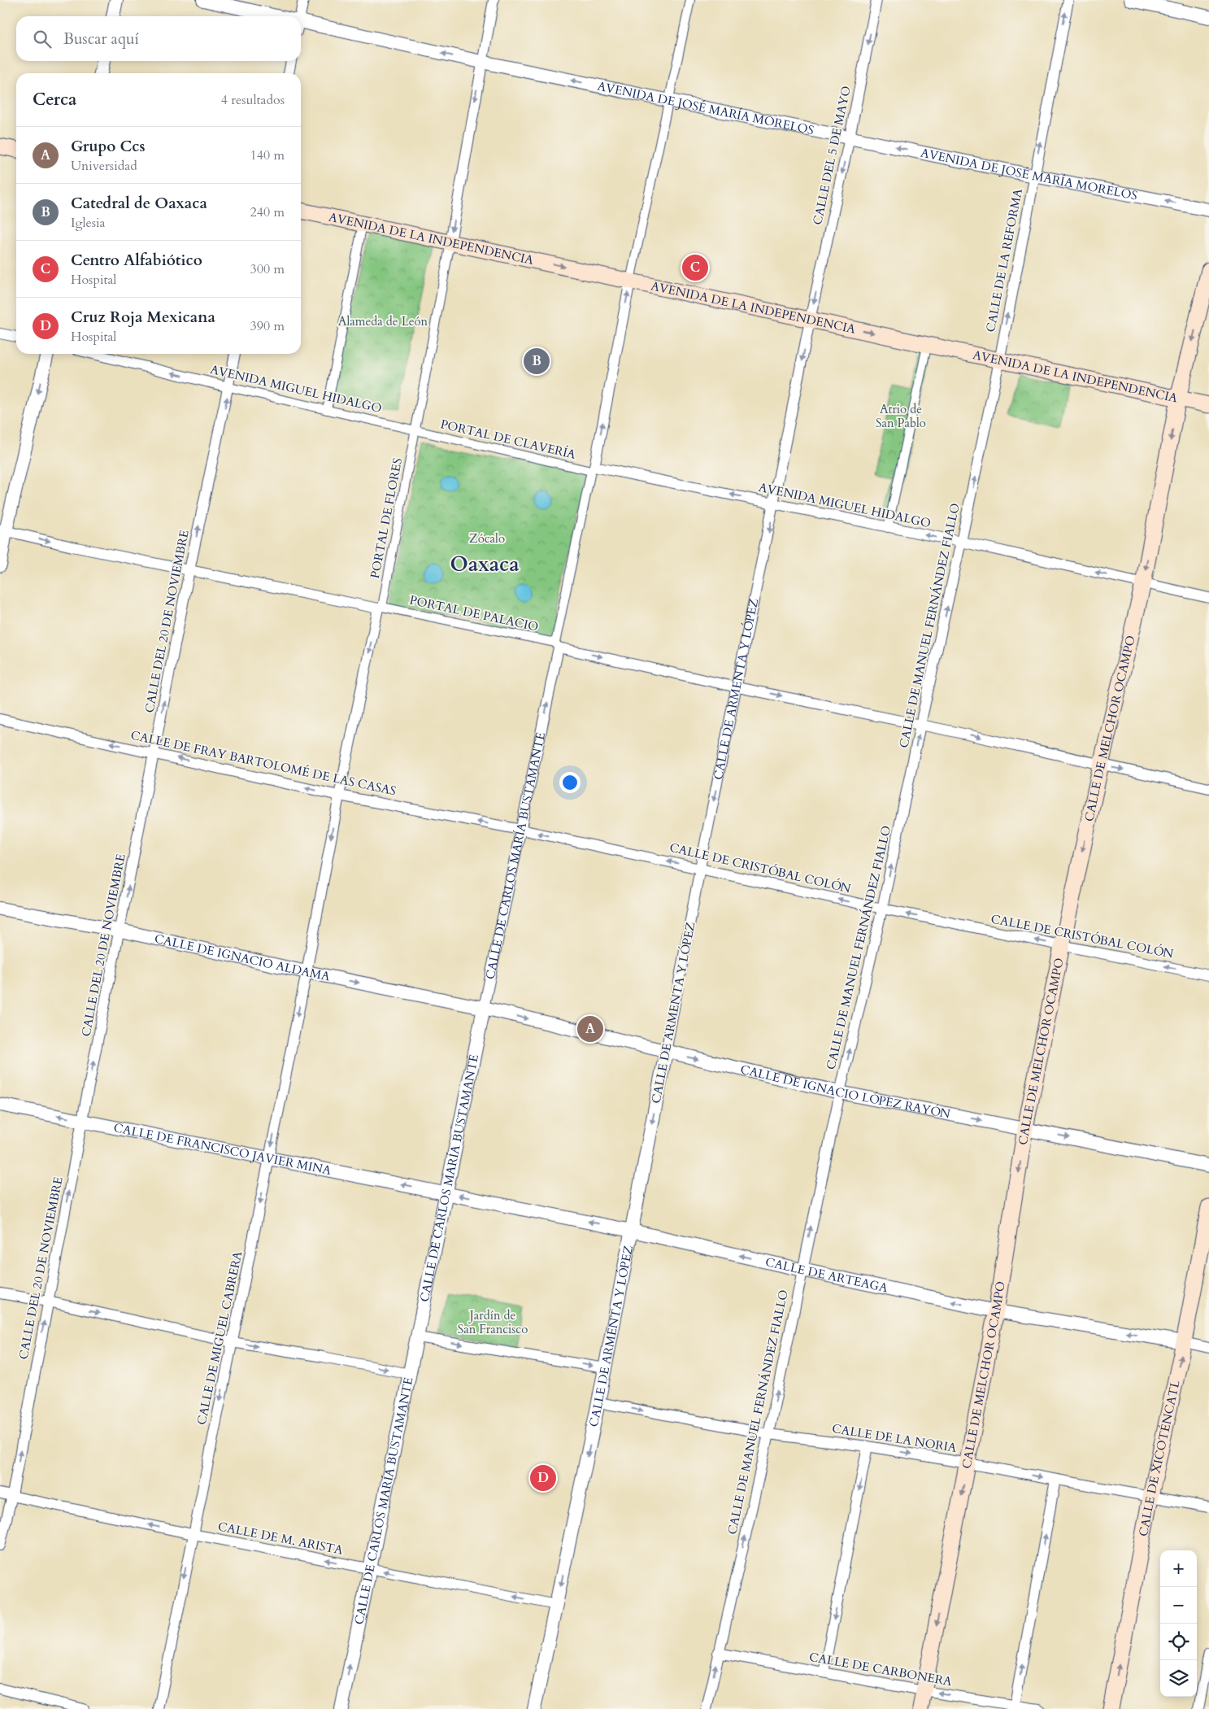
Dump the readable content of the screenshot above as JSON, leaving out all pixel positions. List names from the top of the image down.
{
  "streets": {
    "main road": ["AVENIDA DE LA INDEPENDENCIA", "CALLE DE MELCHOR OCAMPO", "CALLE DE XICOTÉNCATL"],
    "street": [
      "AVENIDA DE JOSÉ MARÍA MORELOS",
      "CALLE DEL 5 DE MAYO",
      "CALLE DE LA REFORMA",
      "AVENIDA MIGUEL HIDALGO",
      "PORTAL DE CLAVERÍA",
      "PORTAL DE FLORES",
      "PORTAL DE PALACIO",
      "CALLE DEL 20 DE NOVIEMBRE",
      "CALLE DE MANUEL FERNÁNDEZ FIALLO",
      "CALLE DE ARMENTA Y LÓPEZ",
      "CALLE DE FRAY BARTOLOMÉ DE LAS CASAS",
      "CALLE DE CARLOS MARÍA BUSTAMANTE",
      "CALLE DE CRISTÓBAL COLÓN",
      "CALLE DE IGNACIO ALDAMA",
      "CALLE DE IGNACIO LÓPEZ RAYÓN",
      "CALLE DE FRANCISCO JAVIER MINA",
      "CALLE DE ARTEAGA",
      "CALLE DE MIGUEL CABRERA",
      "CALLE DE LA NORIA",
      "CALLE DE M. ARISTA",
      "CALLE DE CARBONERA"
    ]
  },
  "crossings": [
    ["AVENIDA DE JOSÉ MARÍA MORELOS", "CALLE DEL 5 DE MAYO"],
    ["AVENIDA DE JOSÉ MARÍA MORELOS", "CALLE DE LA REFORMA"],
    ["CALLE DEL 5 DE MAYO", "AVENIDA DE LA INDEPENDENCIA"],
    ["CALLE DEL 5 DE MAYO", "CALLE DE ARMENTA Y LÓPEZ"],
    ["AVENIDA DE LA INDEPENDENCIA", "CALLE DE LA REFORMA"],
    ["AVENIDA DE LA INDEPENDENCIA", "PORTAL DE FLORES"],
    ["AVENIDA DE LA INDEPENDENCIA", "CALLE DE MANUEL FERNÁNDEZ FIALLO"],
    ["AVENIDA DE LA INDEPENDENCIA", "CALLE DE ARMENTA Y LÓPEZ"],
    ["AVENIDA DE LA INDEPENDENCIA", "CALLE DE MELCHOR OCAMPO"],
    ["CALLE DE LA REFORMA", "CALLE DE MANUEL FERNÁNDEZ FIALLO"],
    ["AVENIDA MIGUEL HIDALGO", "PORTAL DE CLAVERÍA"],
    ["AVENIDA MIGUEL HIDALGO", "PORTAL DE FLORES"],
    ["AVENIDA MIGUEL HIDALGO", "CALLE DEL 20 DE NOVIEMBRE"],
    ["AVENIDA MIGUEL HIDALGO", "CALLE DE MANUEL FERNÁNDEZ FIALLO"],
    ["AVENIDA MIGUEL HIDALGO", "CALLE DE ARMENTA Y LÓPEZ"],
    ["AVENIDA MIGUEL HIDALGO", "CALLE DE MELCHOR OCAMPO"],
    ["PORTAL DE CLAVERÍA", "PORTAL DE FLORES"],
    ["PORTAL DE FLORES", "PORTAL DE PALACIO"],
    ["PORTAL DE FLORES", "CALLE DE MIGUEL CABRERA"],
    ["PORTAL DE PALACIO", "CALLE DE CARLOS MARÍA BUSTAMANTE"],
    ["PORTAL DE PALACIO", "CALLE DE MIGUEL CABRERA"],
    ["CALLE DEL 20 DE NOVIEMBRE", "CALLE DE FRAY BARTOLOMÉ DE LAS CASAS"],
    ["CALLE DEL 20 DE NOVIEMBRE", "CALLE DE IGNACIO ALDAMA"],
    ["CALLE DEL 20 DE NOVIEMBRE", "CALLE DE FRANCISCO JAVIER MINA"],
    ["CALLE DEL 20 DE NOVIEMBRE", "CALLE DE M. ARISTA"],
    ["CALLE DE MANUEL FERNÁNDEZ FIALLO", "CALLE DE CRISTÓBAL COLÓN"],
    ["CALLE DE MANUEL FERNÁNDEZ FIALLO", "CALLE DE IGNACIO LÓPEZ RAYÓN"],
    ["CALLE DE MANUEL FERNÁNDEZ FIALLO", "CALLE DE ARTEAGA"],
    ["CALLE DE MANUEL FERNÁNDEZ FIALLO", "CALLE DE LA NORIA"],
    ["CALLE DE MANUEL FERNÁNDEZ FIALLO", "CALLE DE CARBONERA"],
    ["CALLE DE ARMENTA Y LÓPEZ", "CALLE DE CRISTÓBAL COLÓN"],
    ["CALLE DE ARMENTA Y LÓPEZ", "CALLE DE IGNACIO LÓPEZ RAYÓN"],
    ["CALLE DE ARMENTA Y LÓPEZ", "CALLE DE ARTEAGA"],
    ["CALLE DE ARMENTA Y LÓPEZ", "CALLE DE LA NORIA"],
    ["CALLE DE ARMENTA Y LÓPEZ", "CALLE DE M. ARISTA"],
    ["CALLE DE MELCHOR OCAMPO", "CALLE DE CRISTÓBAL COLÓN"],
    ["CALLE DE MELCHOR OCAMPO", "CALLE DE IGNACIO LÓPEZ RAYÓN"],
    ["CALLE DE MELCHOR OCAMPO", "CALLE DE ARTEAGA"],
    ["CALLE DE MELCHOR OCAMPO", "CALLE DE LA NORIA"],
    ["CALLE DE MELCHOR OCAMPO", "CALLE DE CARBONERA"],
    ["CALLE DE FRAY BARTOLOMÉ DE LAS CASAS", "CALLE DE CARLOS MARÍA BUSTAMANTE"],
    ["CALLE DE FRAY BARTOLOMÉ DE LAS CASAS", "CALLE DE CRISTÓBAL COLÓN"],
    ["CALLE DE FRAY BARTOLOMÉ DE LAS CASAS", "CALLE DE MIGUEL CABRERA"],
    ["CALLE DE CARLOS MARÍA BUSTAMANTE", "CALLE DE CRISTÓBAL COLÓN"],
    ["CALLE DE CARLOS MARÍA BUSTAMANTE", "CALLE DE IGNACIO ALDAMA"],
    ["CALLE DE CARLOS MARÍA BUSTAMANTE", "CALLE DE IGNACIO LÓPEZ RAYÓN"],
    ["CALLE DE CARLOS MARÍA BUSTAMANTE", "CALLE DE FRANCISCO JAVIER MINA"],
    ["CALLE DE CARLOS MARÍA BUSTAMANTE", "CALLE DE ARTEAGA"],
    ["CALLE DE CARLOS MARÍA BUSTAMANTE", "CALLE DE M. ARISTA"],
    ["CALLE DE IGNACIO ALDAMA", "CALLE DE IGNACIO LÓPEZ RAYÓN"],
    ["CALLE DE IGNACIO ALDAMA", "CALLE DE MIGUEL CABRERA"],
    ["CALLE DE FRANCISCO JAVIER MINA", "CALLE DE ARTEAGA"],
    ["CALLE DE FRANCISCO JAVIER MINA", "CALLE DE MIGUEL CABRERA"],
    ["CALLE DE ARTEAGA", "CALLE DE XICOTÉNCATL"],
    ["CALLE DE MIGUEL CABRERA", "CALLE DE M. ARISTA"],
    ["CALLE DE LA NORIA", "CALLE DE XICOTÉNCATL"]
  ],
  "one_way": [
    "AVENIDA DE JOSÉ MARÍA MORELOS",
    "CALLE DEL 5 DE MAYO",
    "CALLE DE LA REFORMA",
    "AVENIDA MIGUEL HIDALGO",
    "CALLE DEL 20 DE NOVIEMBRE",
    "CALLE DE MANUEL FERNÁNDEZ FIALLO",
    "CALLE DE ARMENTA Y LÓPEZ",
    "CALLE DE MELCHOR OCAMPO",
    "CALLE DE FRAY BARTOLOMÉ DE LAS CASAS",
    "CALLE DE CRISTÓBAL COLÓN",
    "CALLE DE IGNACIO ALDAMA",
    "CALLE DE IGNACIO LÓPEZ RAYÓN",
    "CALLE DE FRANCISCO JAVIER MINA",
    "CALLE DE ARTEAGA",
    "CALLE DE MIGUEL CABRERA",
    "CALLE DE LA NORIA",
    "CALLE DE XICOTÉNCATL",
    "CALLE DE M. ARISTA"
  ],
  "districts": ["Oaxaca"],
  "parks": [
    "Alameda de León",
    "Atrio de San Pablo",
    "Zócalo",
    "Jardín de San Francisco"
  ],
  "page": {
    "search": "Buscar aquí",
    "heading": ["Cerca", "4 resultados"],
    "list": [
      {
        "mark": "A",
        "name": "Grupo Ccs",
        "note": "Universidad",
        "value": "140 m"
      },
      {
        "mark": "B",
        "name": "Catedral de Oaxaca",
        "note": "Iglesia",
        "value": "240 m"
      },
      {
        "mark": "C",
        "name": "Centro Alfabiótico",
        "note": "Hospital",
        "value": "300 m"
      },
      {
        "mark": "D",
        "name": "Cruz Roja Mexicana",
        "note": "Hospital",
        "value": "390 m"
      }
    ],
    "pins": [
      "C",
      "B",
      "A",
      "D"
    ],
    "map_buttons": ["+", "−"]
  }
}
